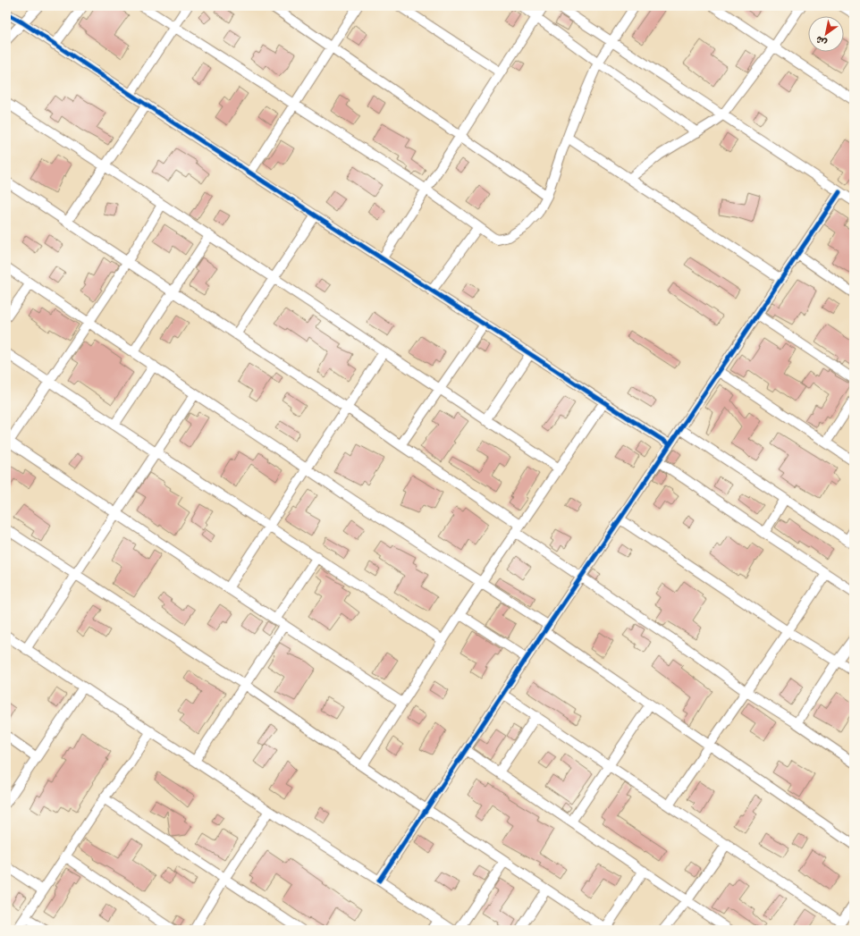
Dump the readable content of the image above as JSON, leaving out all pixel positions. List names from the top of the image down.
{
  "north": "bottom left"
}
